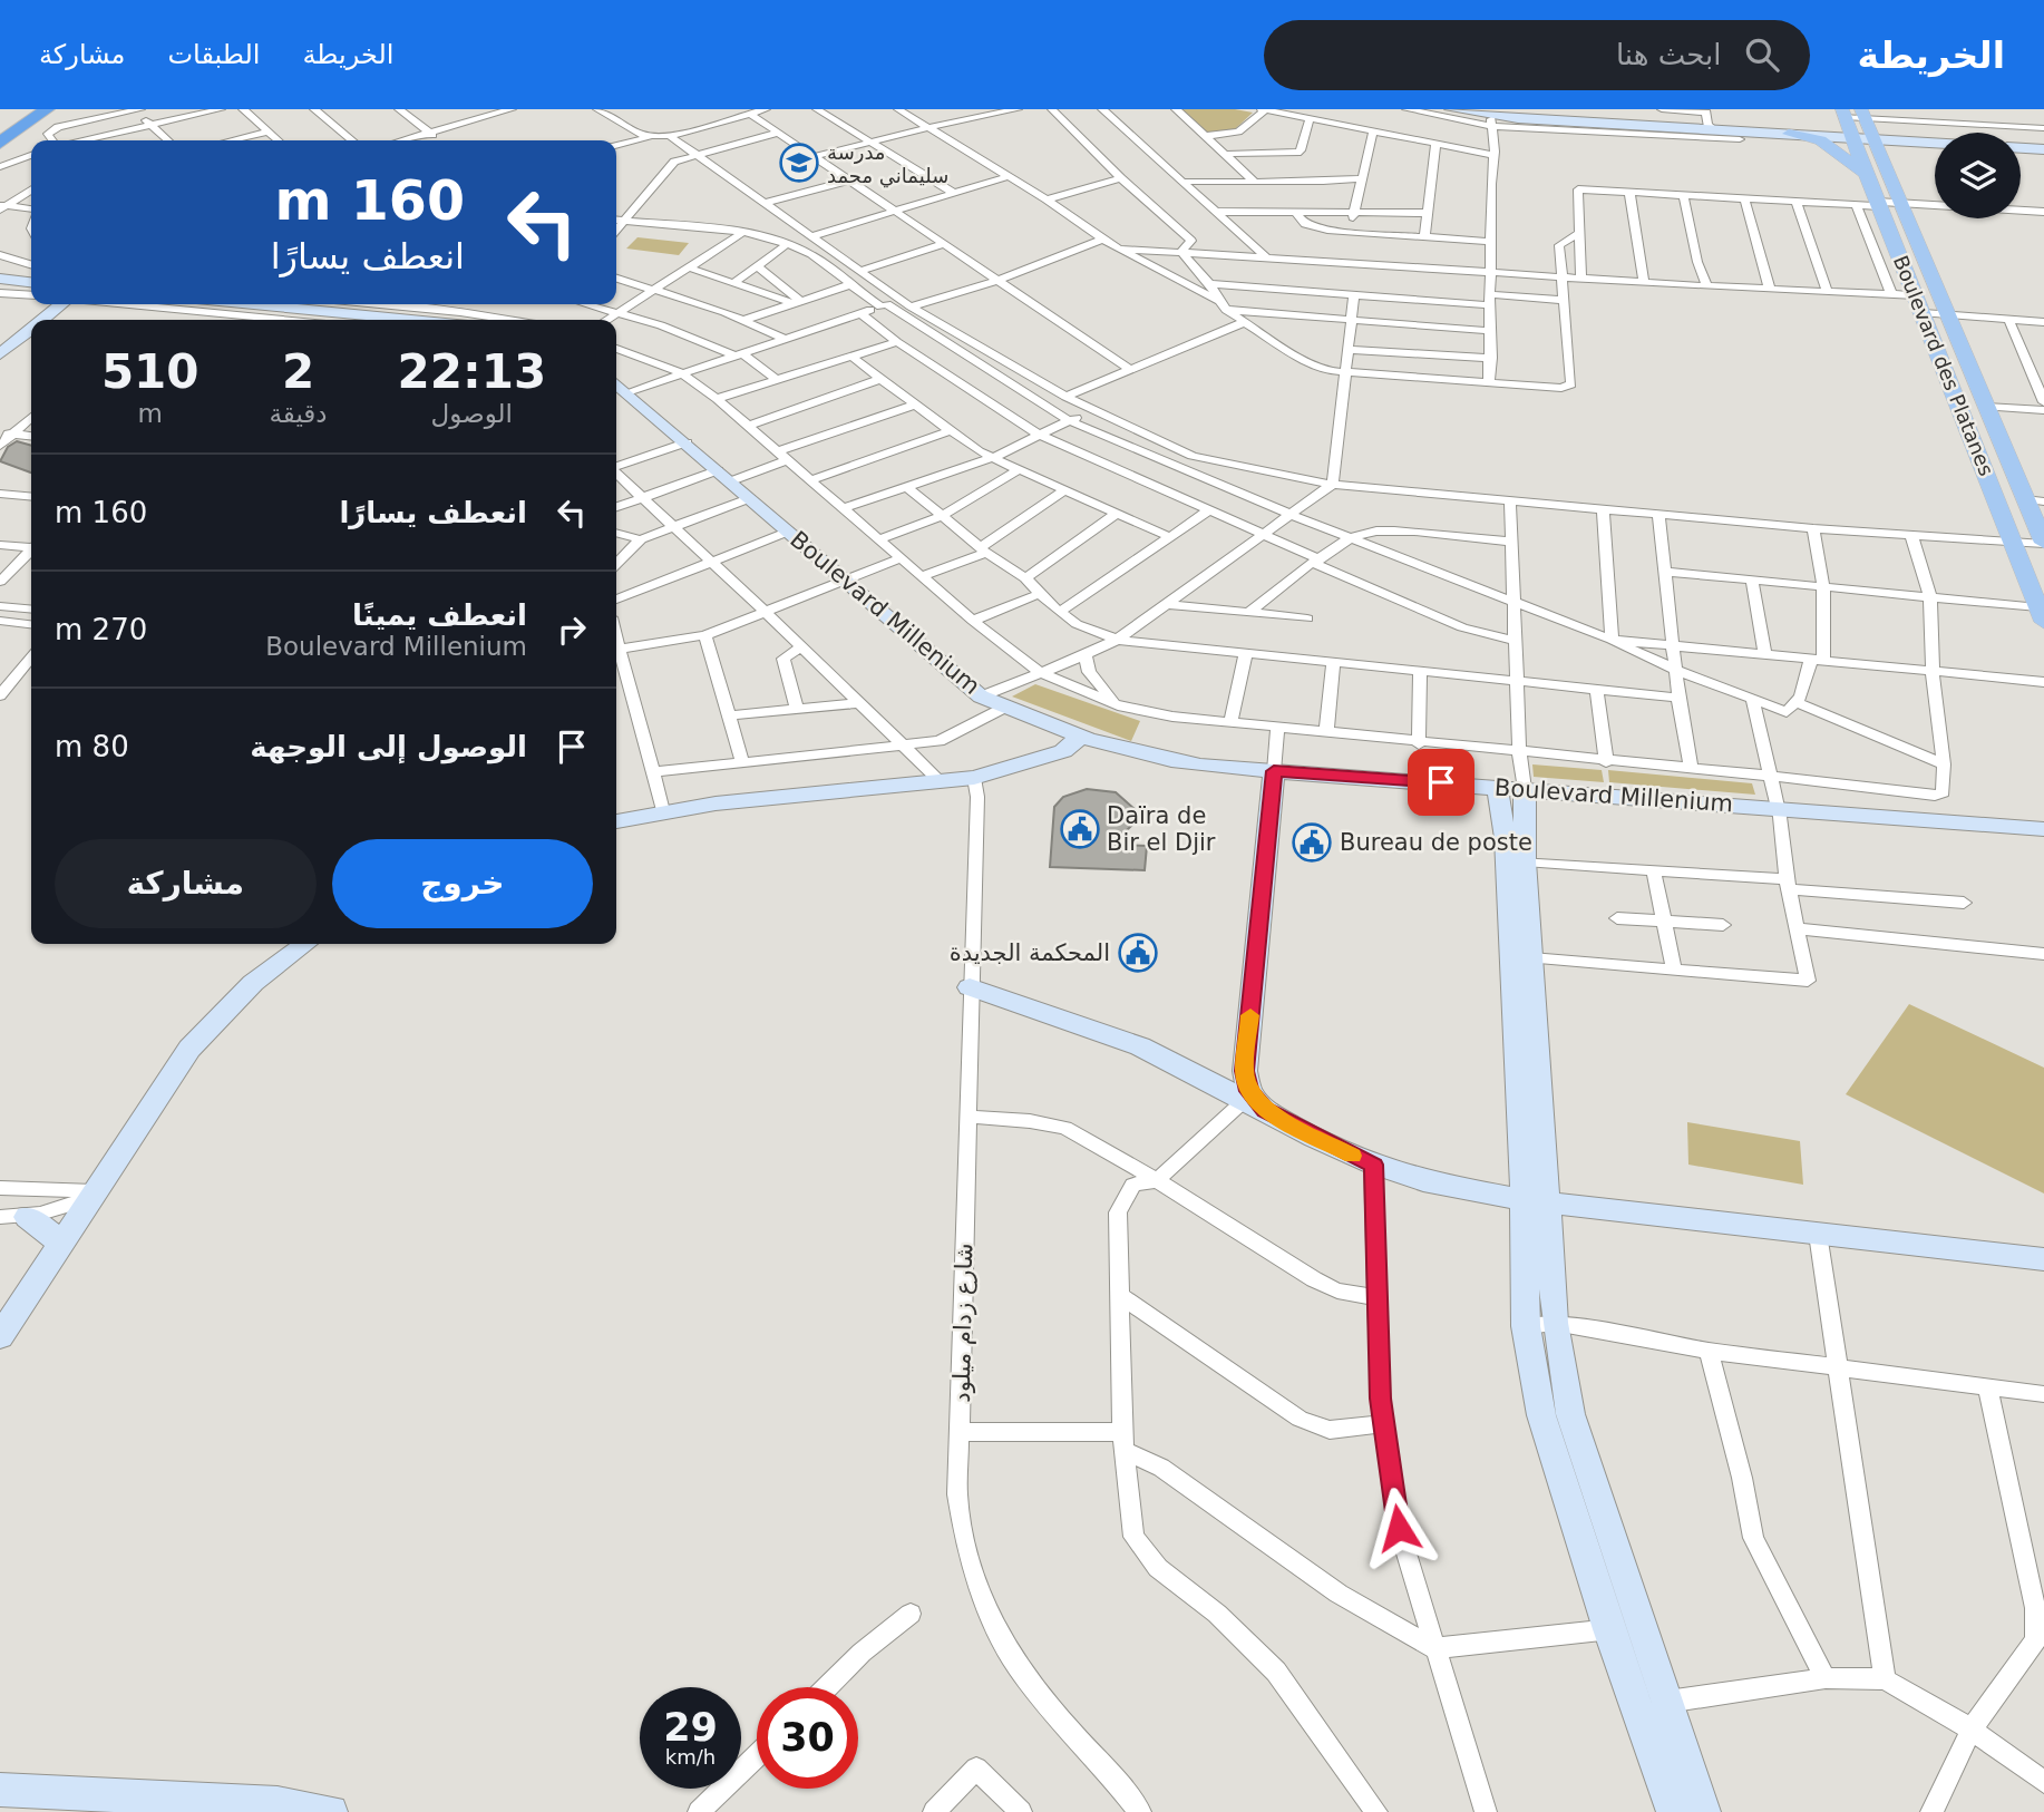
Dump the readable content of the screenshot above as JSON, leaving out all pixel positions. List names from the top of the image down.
{
  "streets": {
    "main road": ["Boulevard des Platanes", "Boulevard Millenium"],
    "street": ["شارع زدام ميلود"]
  },
  "places": {
    "school or university": ["مدرسة سليماني محمد"],
    "public building": ["Daïra de Bir el Djir", "Bureau de poste", "المحكمة الجديدة"]
  },
  "page": {
    "header": "الخريطة",
    "search": "ابحث هنا",
    "nav": ["الخريطة", "الطبقات", "مشاركة"],
    "turn": ["160 m", "انعطف يسارًا"],
    "eta": [
      "22:13",
      "الوصول",
      "2",
      "دقيقة",
      "510",
      "m"
    ],
    "list": [
      {
        "name": "انعطف يسارًا",
        "value": "160 m"
      },
      {
        "name": "انعطف يمينًا",
        "note": "Boulevard Millenium",
        "value": "270 m"
      },
      {
        "name": "الوصول إلى الوجهة",
        "value": "80 m"
      }
    ],
    "buttons": ["خروج", "مشاركة"],
    "speed": "29 km/h",
    "limit": "30"
  }
}
